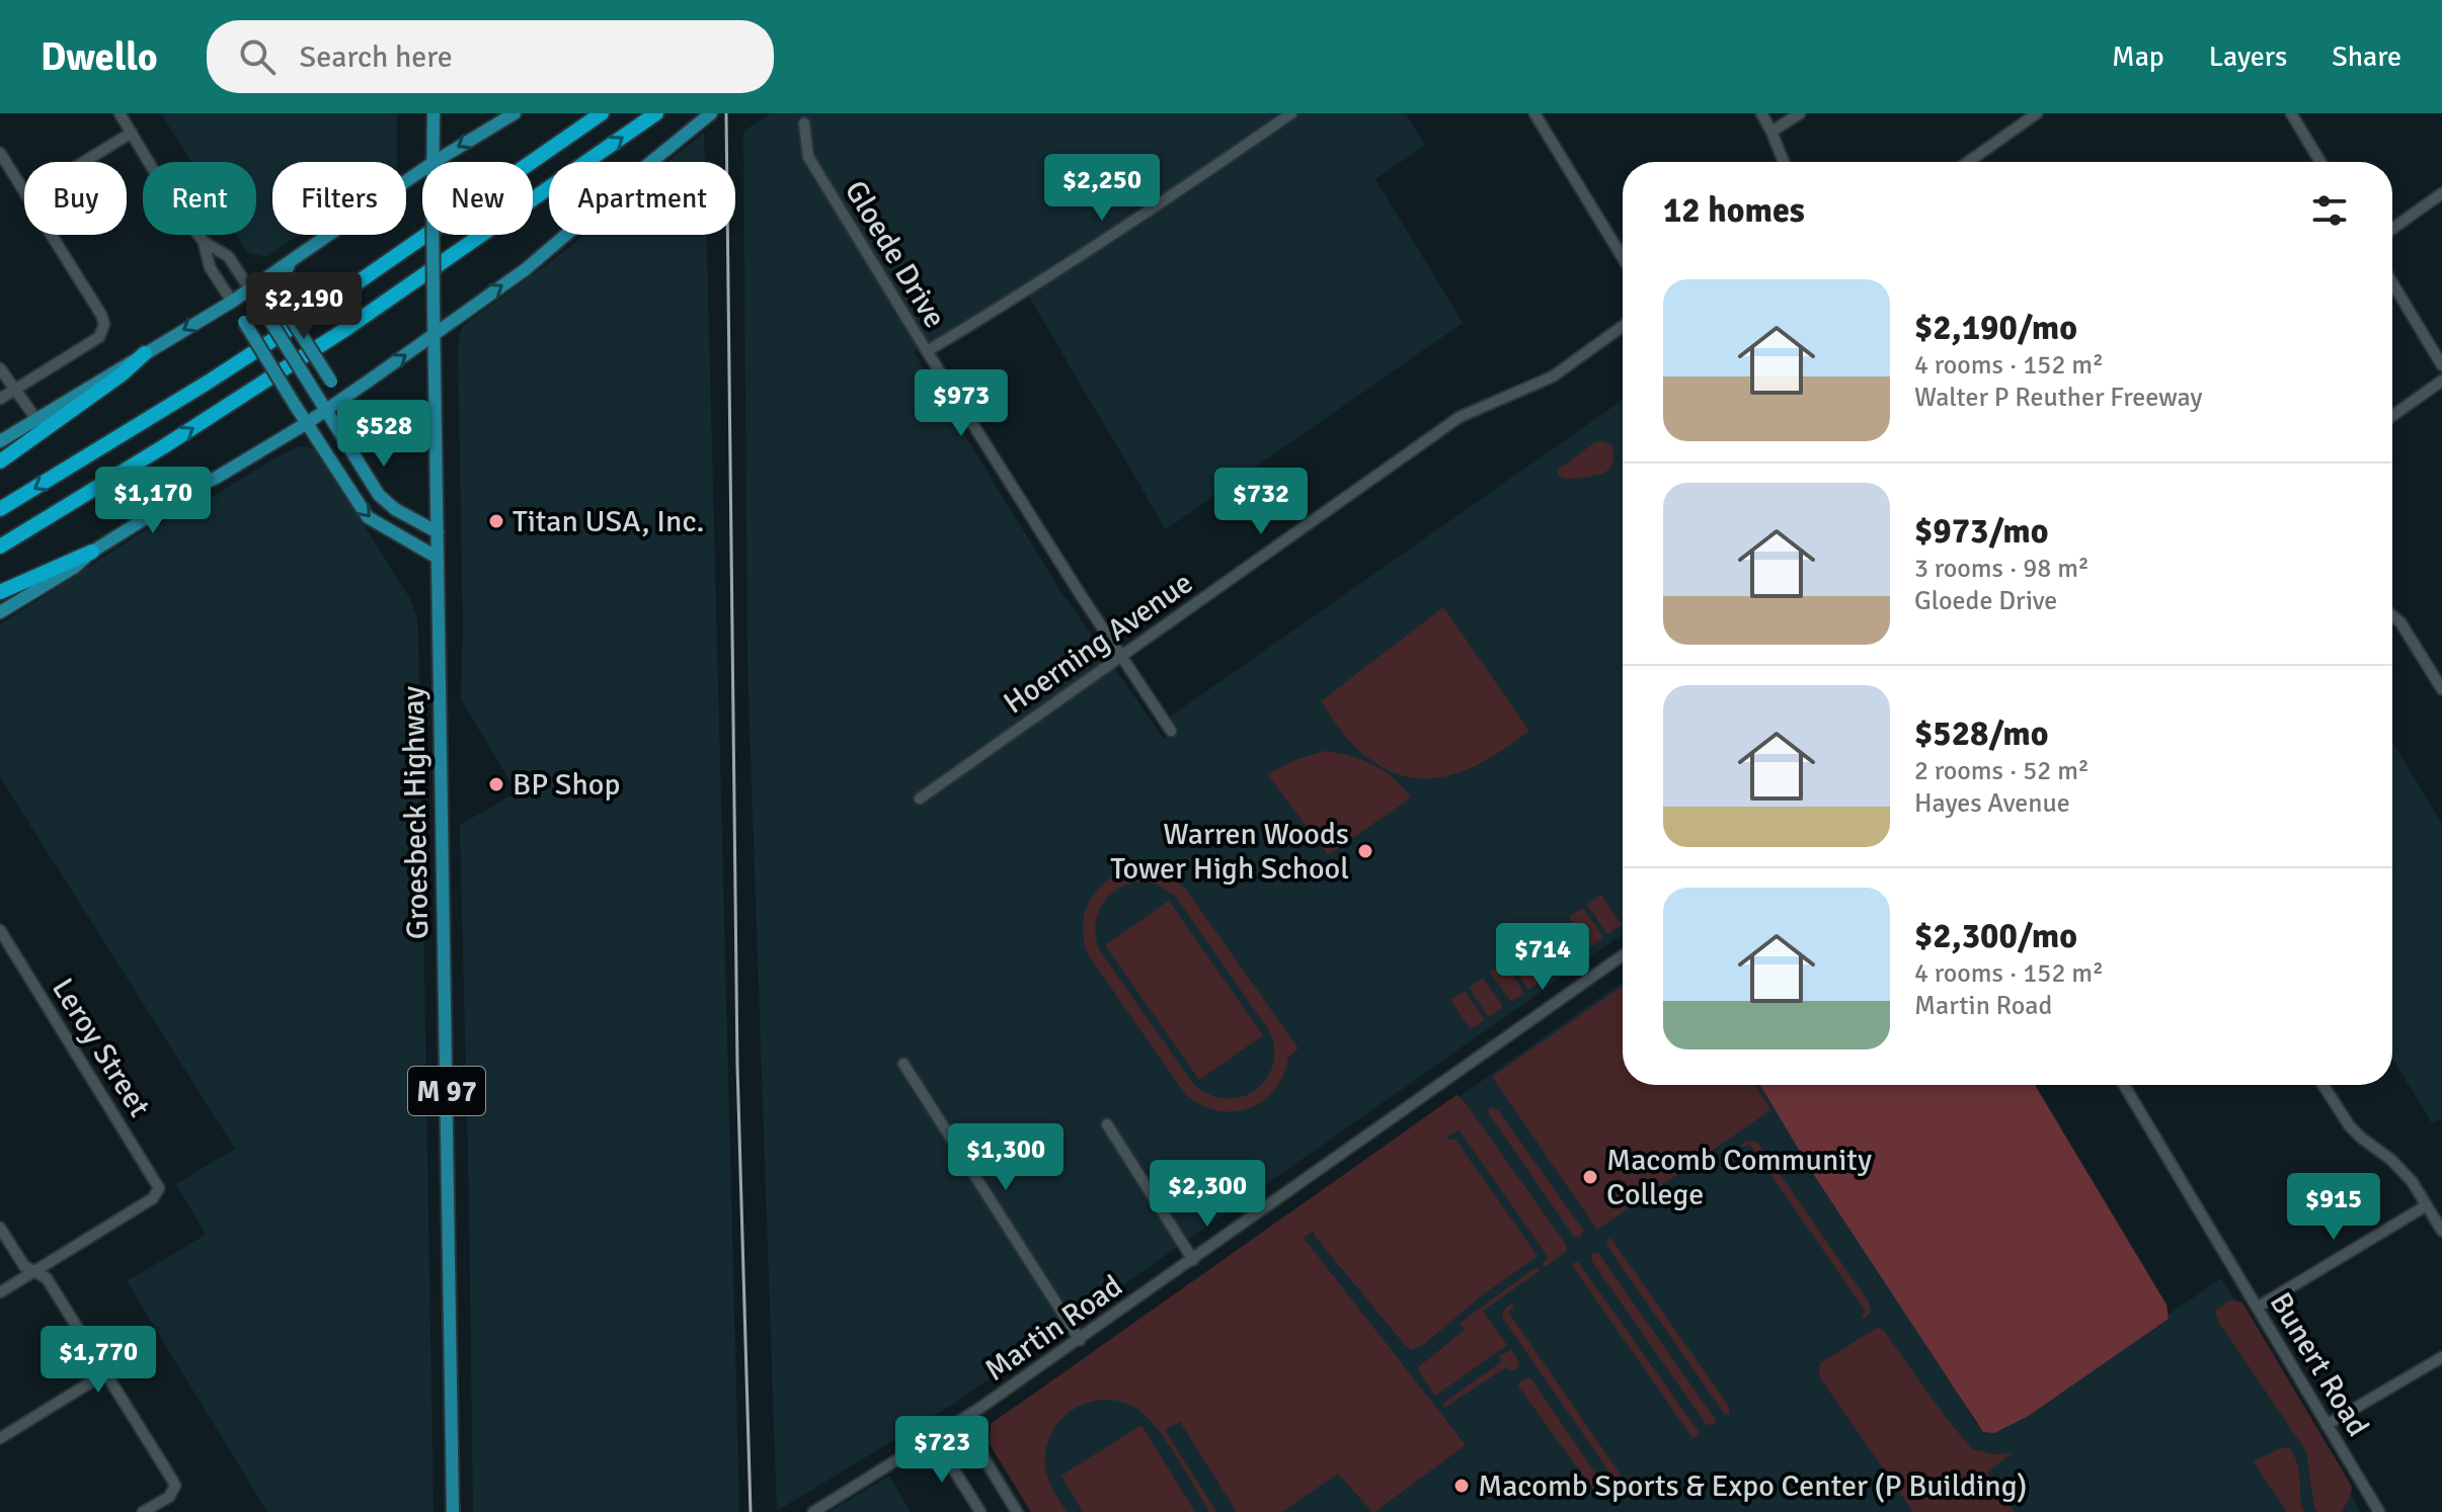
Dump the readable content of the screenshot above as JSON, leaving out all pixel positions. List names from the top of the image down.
{
  "streets": {
    "main road": ["Groesbeck Highway", "M 97"],
    "street": [
      "Gloede Drive",
      "Hoerning Avenue",
      "Leroy Street",
      "Martin Road",
      "Bunert Road"
    ]
  },
  "crossings": [
    ["Gloede Drive", "Hoerning Avenue"]
  ],
  "places": [
    "Titan USA, Inc.",
    "BP Shop",
    "Warren Woods Tower High School",
    "Macomb Community College",
    "Macomb Sports & Expo Center (P Building)"
  ],
  "page": {
    "header": "Dwello",
    "search": "Search here",
    "nav": ["Map", "Layers", "Share"],
    "price": [
      "$2,250",
      "$2,190",
      "$973",
      "$528",
      "$1,170",
      "$732",
      "$714",
      "$1,300",
      "$2,300",
      "$915",
      "$1,770",
      "$723"
    ],
    "chip": [
      "Buy",
      "Rent",
      "Filters",
      "New",
      "Apartment"
    ],
    "heading": "12 homes",
    "list": [
      {
        "name": "$2,190/mo",
        "note": "4 rooms · 152 m² · Walter P Reuther Freeway"
      },
      {
        "name": "$973/mo",
        "note": "3 rooms · 98 m² · Gloede Drive"
      },
      {
        "name": "$528/mo",
        "note": "2 rooms · 52 m² · Hayes Avenue"
      },
      {
        "name": "$2,300/mo",
        "note": "4 rooms · 152 m² · Martin Road"
      }
    ]
  }
}
